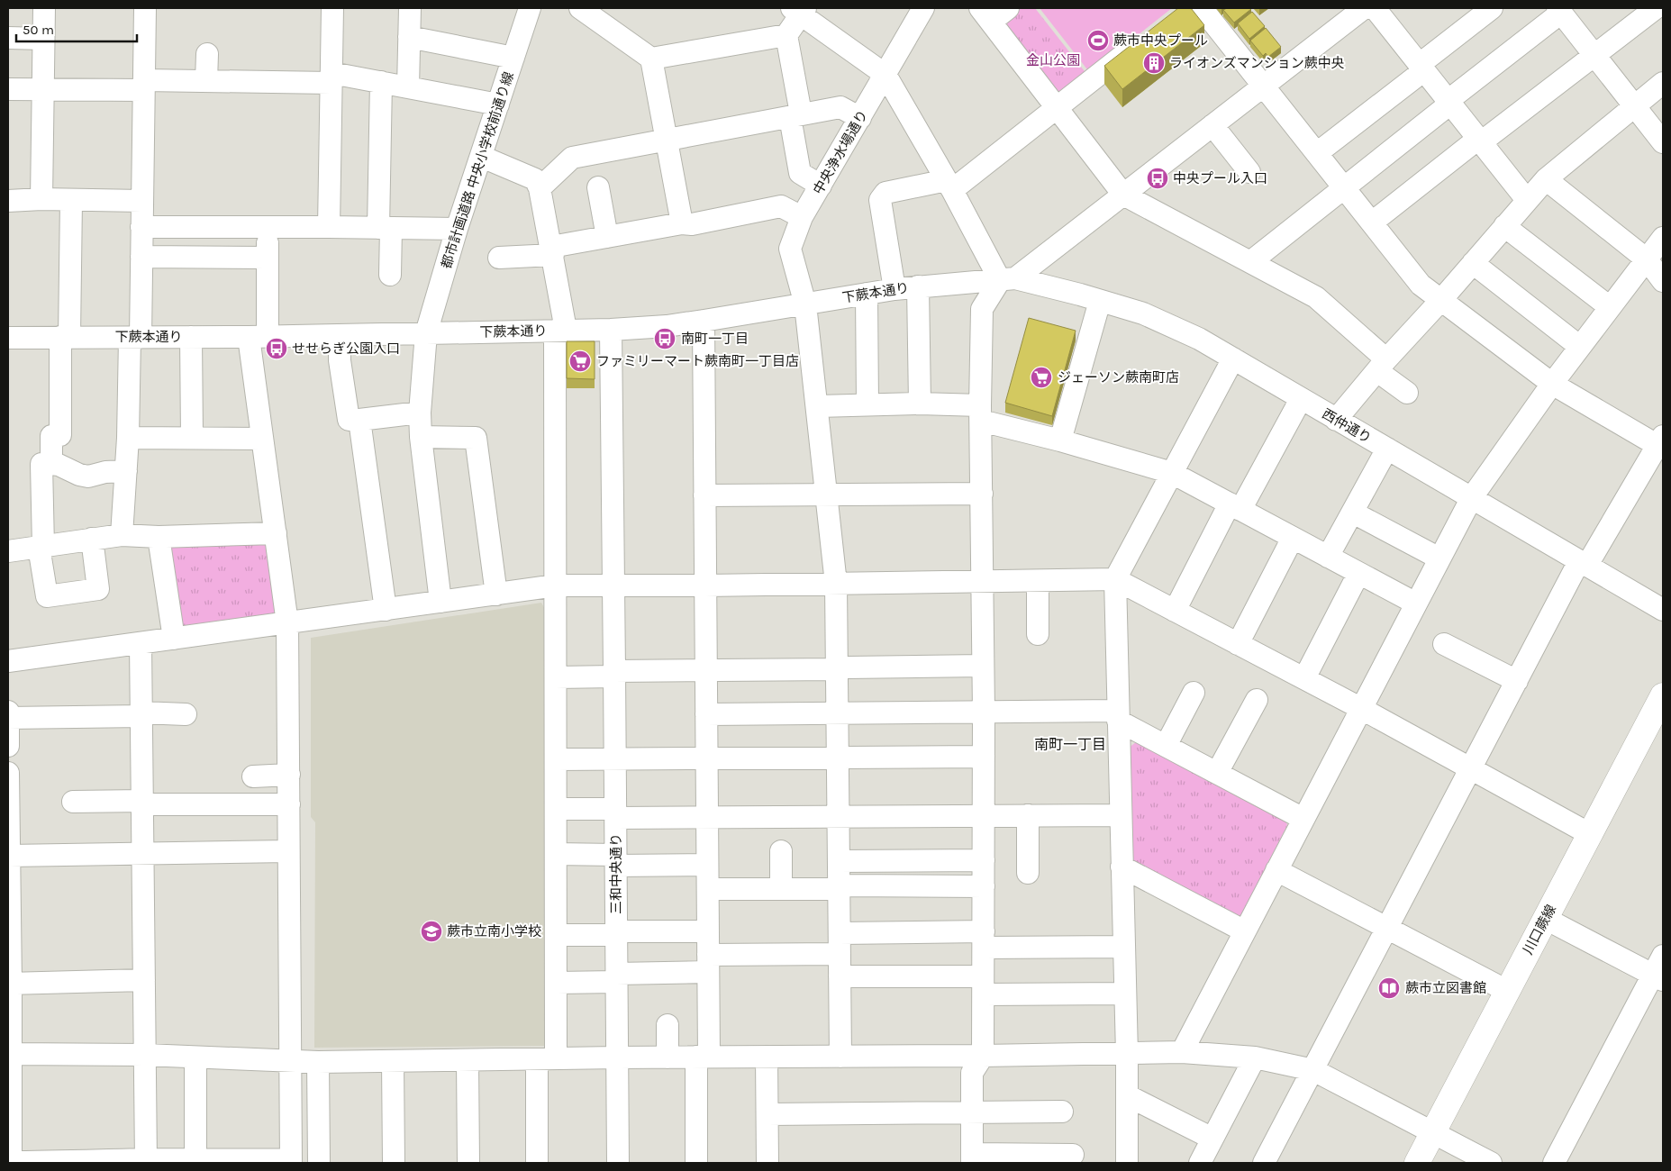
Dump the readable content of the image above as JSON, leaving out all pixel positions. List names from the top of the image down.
{
  "streets": {
    "main road": ["川口蕨線"],
    "street": [
      "中央浄水場通り",
      "都市計画道路 中央小学校前通り線",
      "下蕨本通り",
      "西仲通り",
      "三和中央通り"
    ]
  },
  "crossings": [
    ["中央浄水場通り", "下蕨本通り"],
    ["都市計画道路 中央小学校前通り線", "下蕨本通り"],
    ["下蕨本通り", "西仲通り"],
    ["下蕨本通り", "三和中央通り"]
  ],
  "districts": ["南町一丁目"],
  "parks": ["金山公園"],
  "places": {
    "sports": ["蕨市中央プール"],
    "building": ["ライオンズマンション蕨中央"],
    "bus stop": ["中央プール入口", "南町一丁目", "せせらぎ公園入口"],
    "supermarket": ["ファミリーマート蕨南町一丁目店", "ジェーソン蕨南町店"],
    "school or university": ["蕨市立南小学校"],
    "library": ["蕨市立図書館"]
  },
  "scale_bar": "50 m"
}
